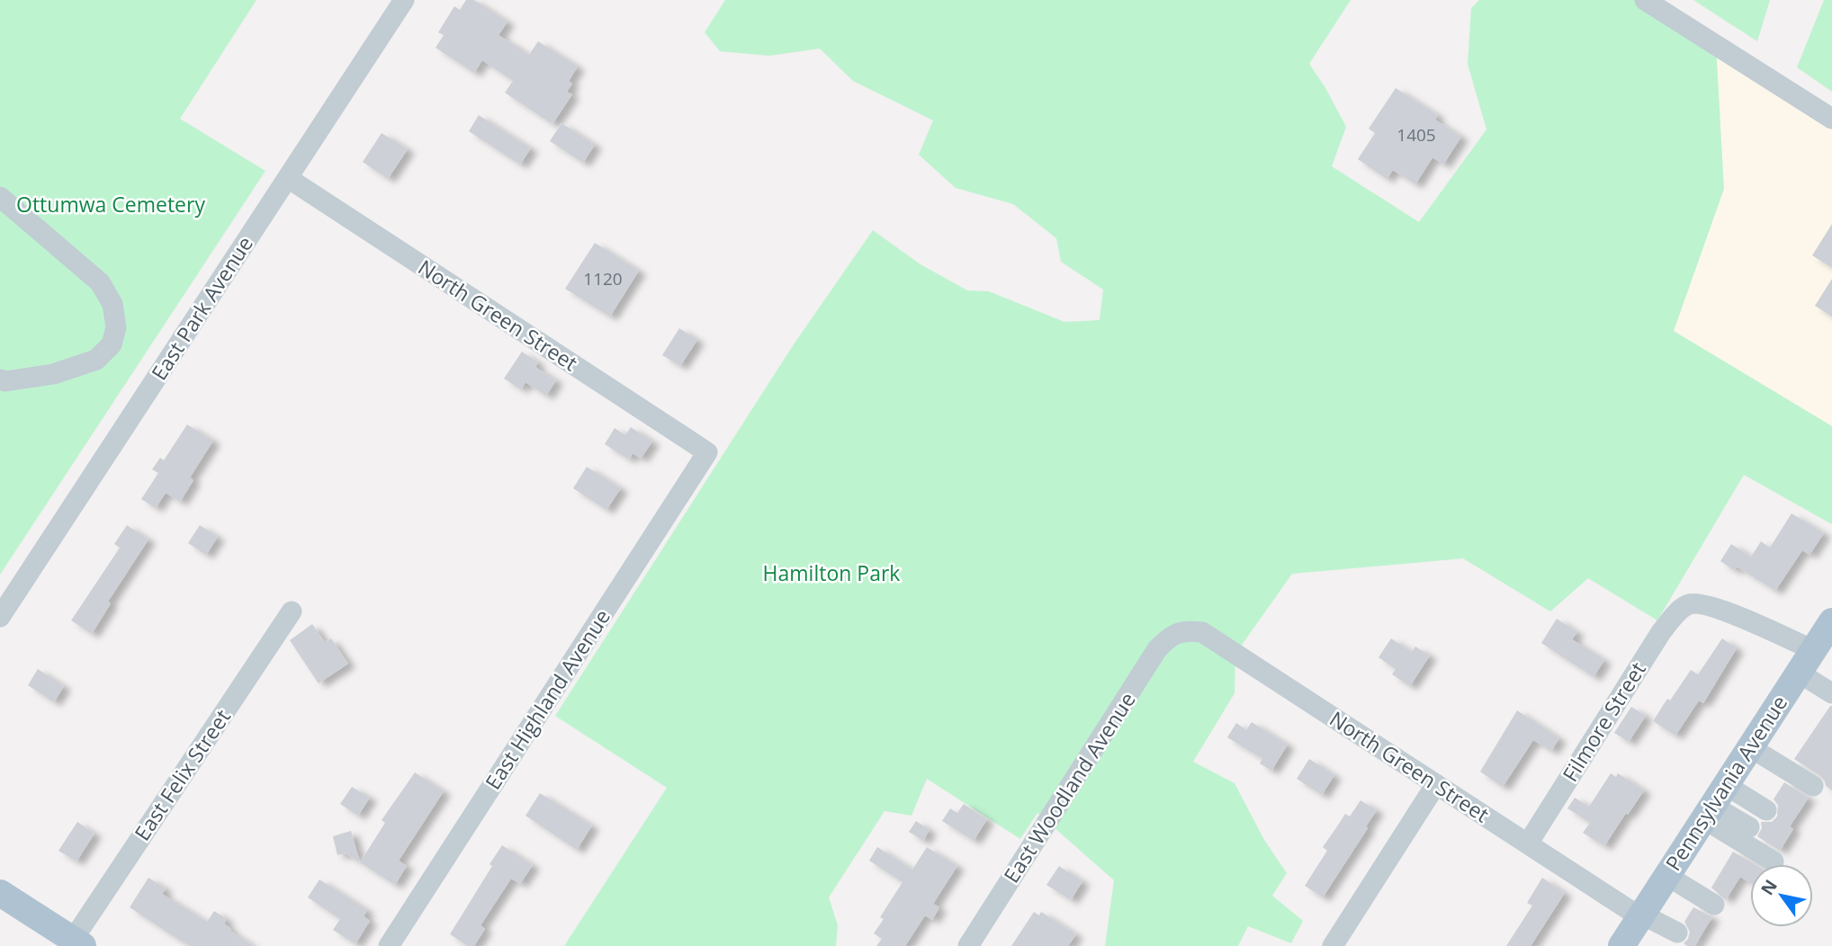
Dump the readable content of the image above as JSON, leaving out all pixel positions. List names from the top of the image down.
{
  "streets": {
    "main road": ["Pennsylvania Avenue"],
    "street": [
      "East Park Avenue",
      "North Green Street",
      "East Highland Avenue",
      "Filmore Street",
      "East Felix Street",
      "East Woodland Avenue"
    ]
  },
  "crossings": [
    ["East Park Avenue", "North Green Street"],
    ["North Green Street", "East Highland Avenue"],
    ["North Green Street", "Filmore Street"],
    ["North Green Street", "Pennsylvania Avenue"],
    ["North Green Street", "East Woodland Avenue"],
    ["Filmore Street", "Pennsylvania Avenue"]
  ],
  "parks": ["Ottumwa Cemetery", "Hamilton Park"],
  "house_numbers": ["1405", "1120"],
  "north": "top left"
}
